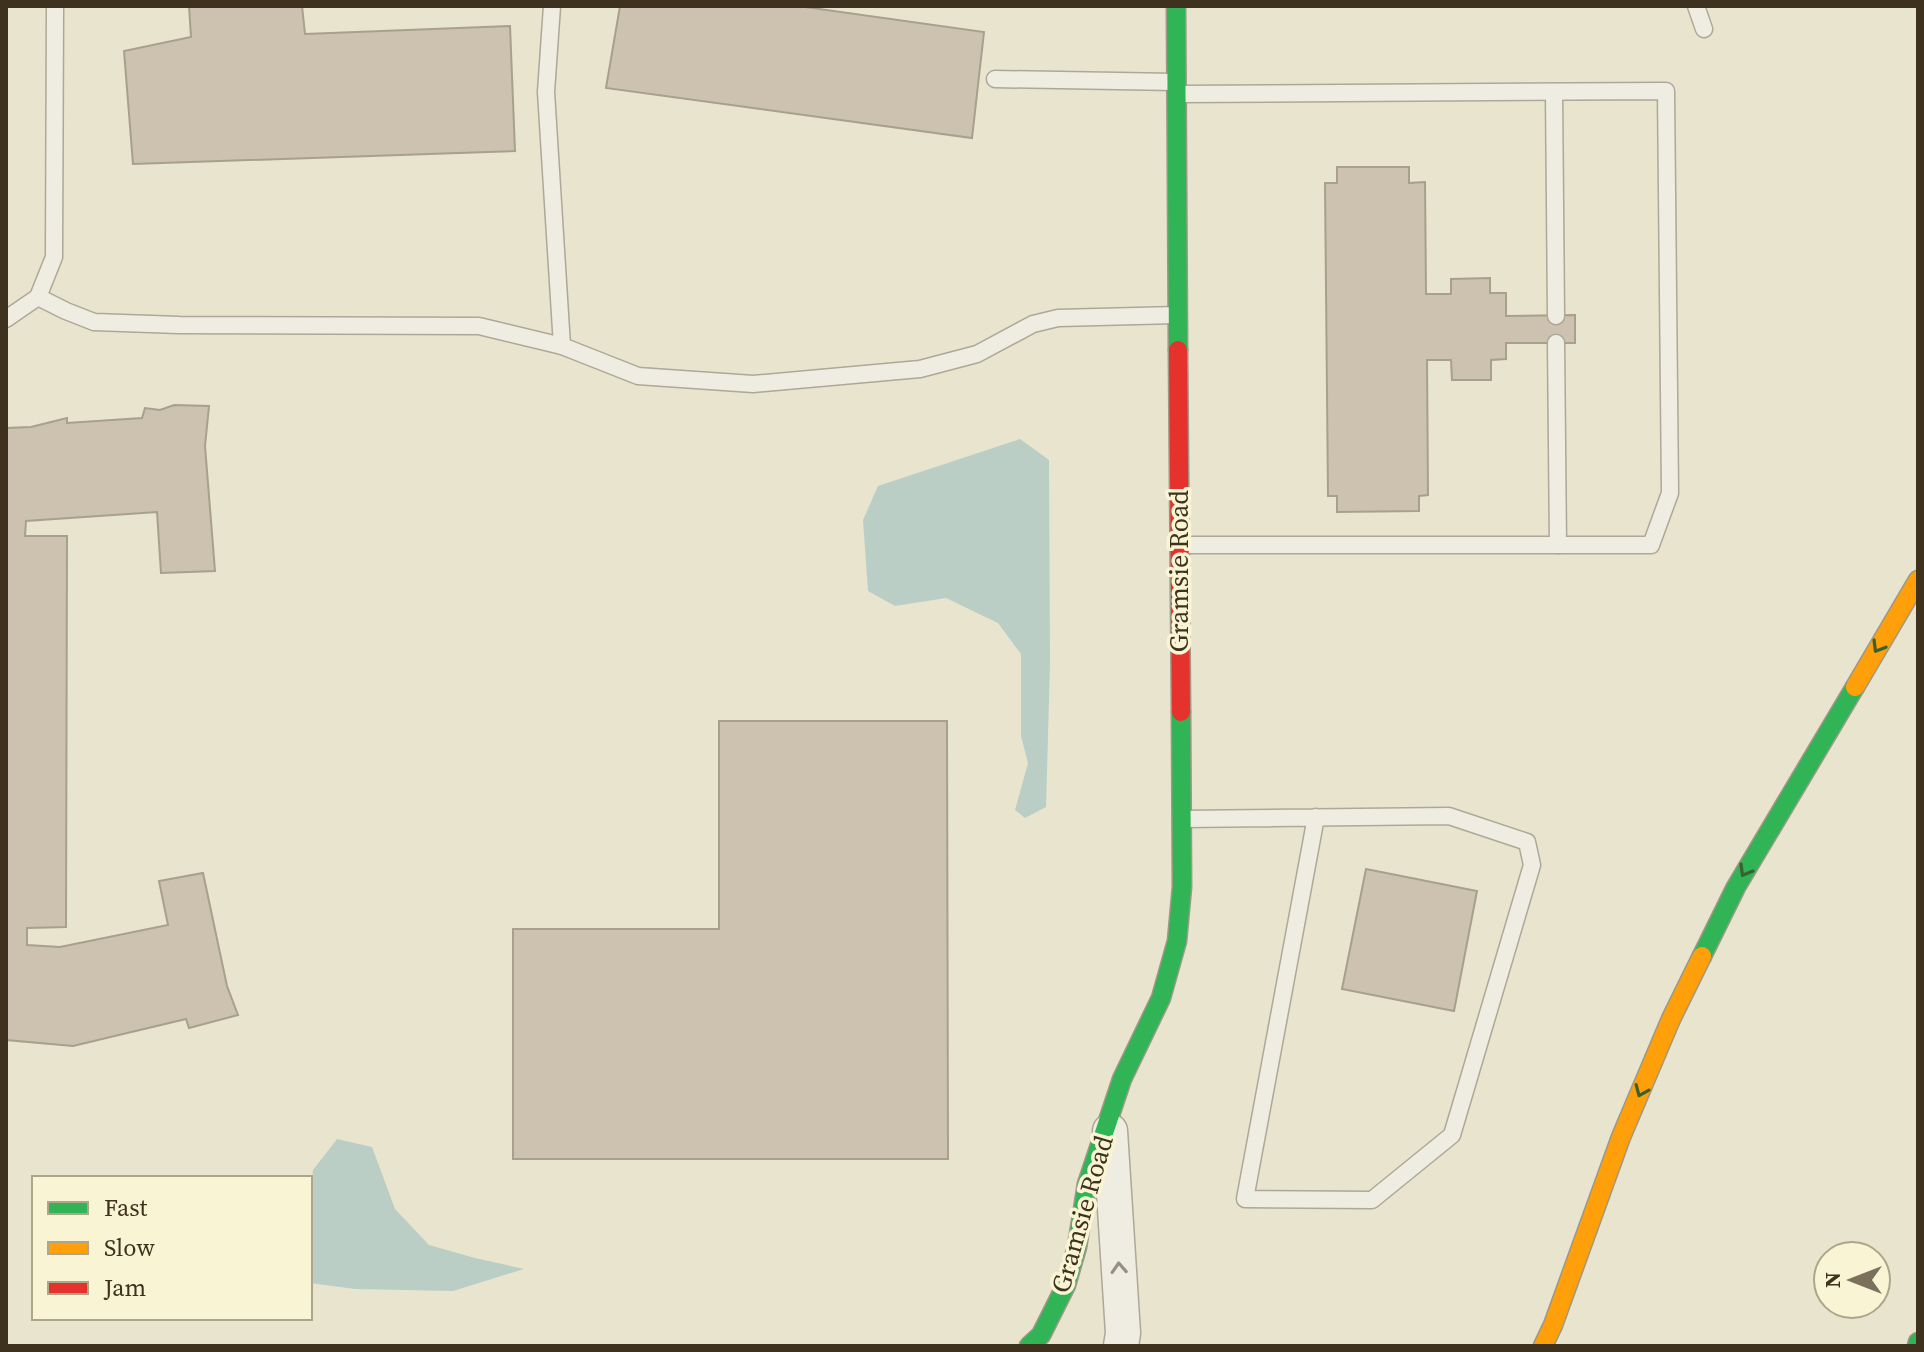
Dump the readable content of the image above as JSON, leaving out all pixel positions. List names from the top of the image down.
{
  "streets": {
    "main road": ["Gramsie Road"]
  },
  "legend": ["Fast", "Slow", "Jam"],
  "north": "left"
}
